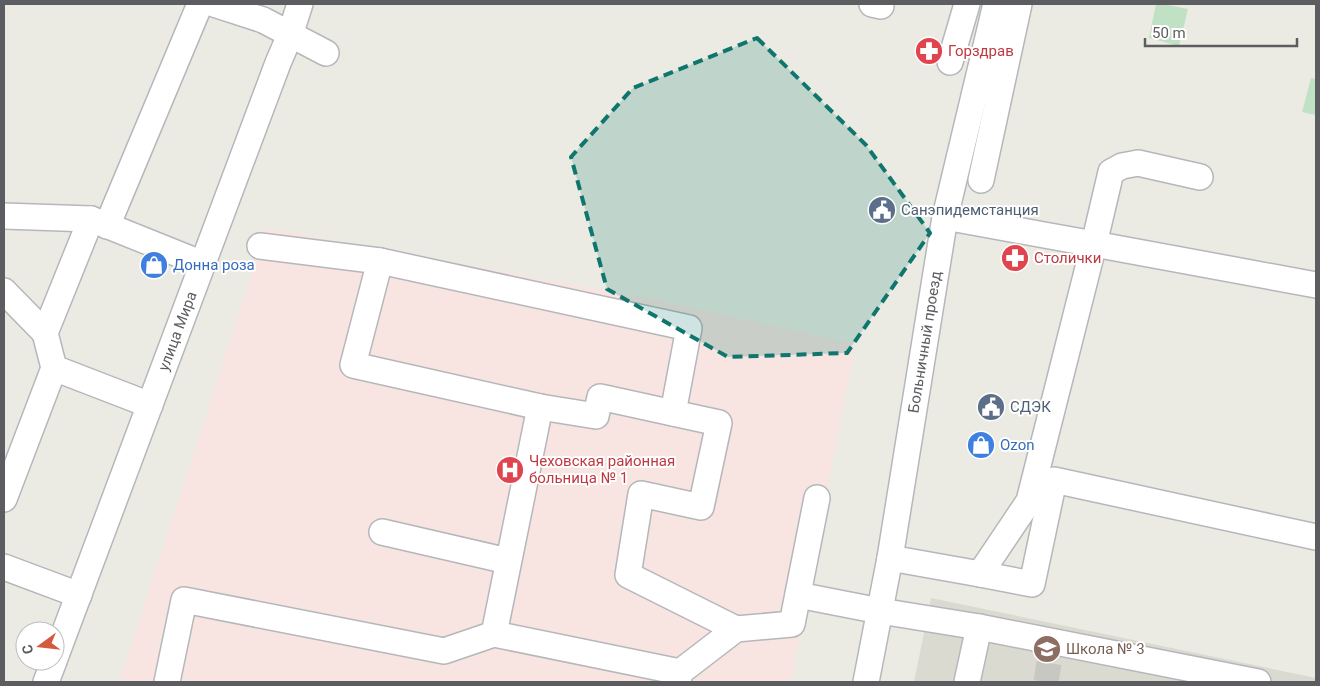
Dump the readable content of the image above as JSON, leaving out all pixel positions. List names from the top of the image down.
{
  "streets": {
    "street": ["улица Мира", "Больничный проезд"]
  },
  "places": {
    "pharmacy": ["Горздрав", "Столички"],
    "public building": ["Санэпидемстанция", "СДЭК"],
    "shop": ["Донна роза", "Ozon"],
    "hospital": ["Чеховская районная больница № 1"],
    "school or university": ["Школа № 3"]
  },
  "scale_bar": "50 m",
  "north": "left"
}
